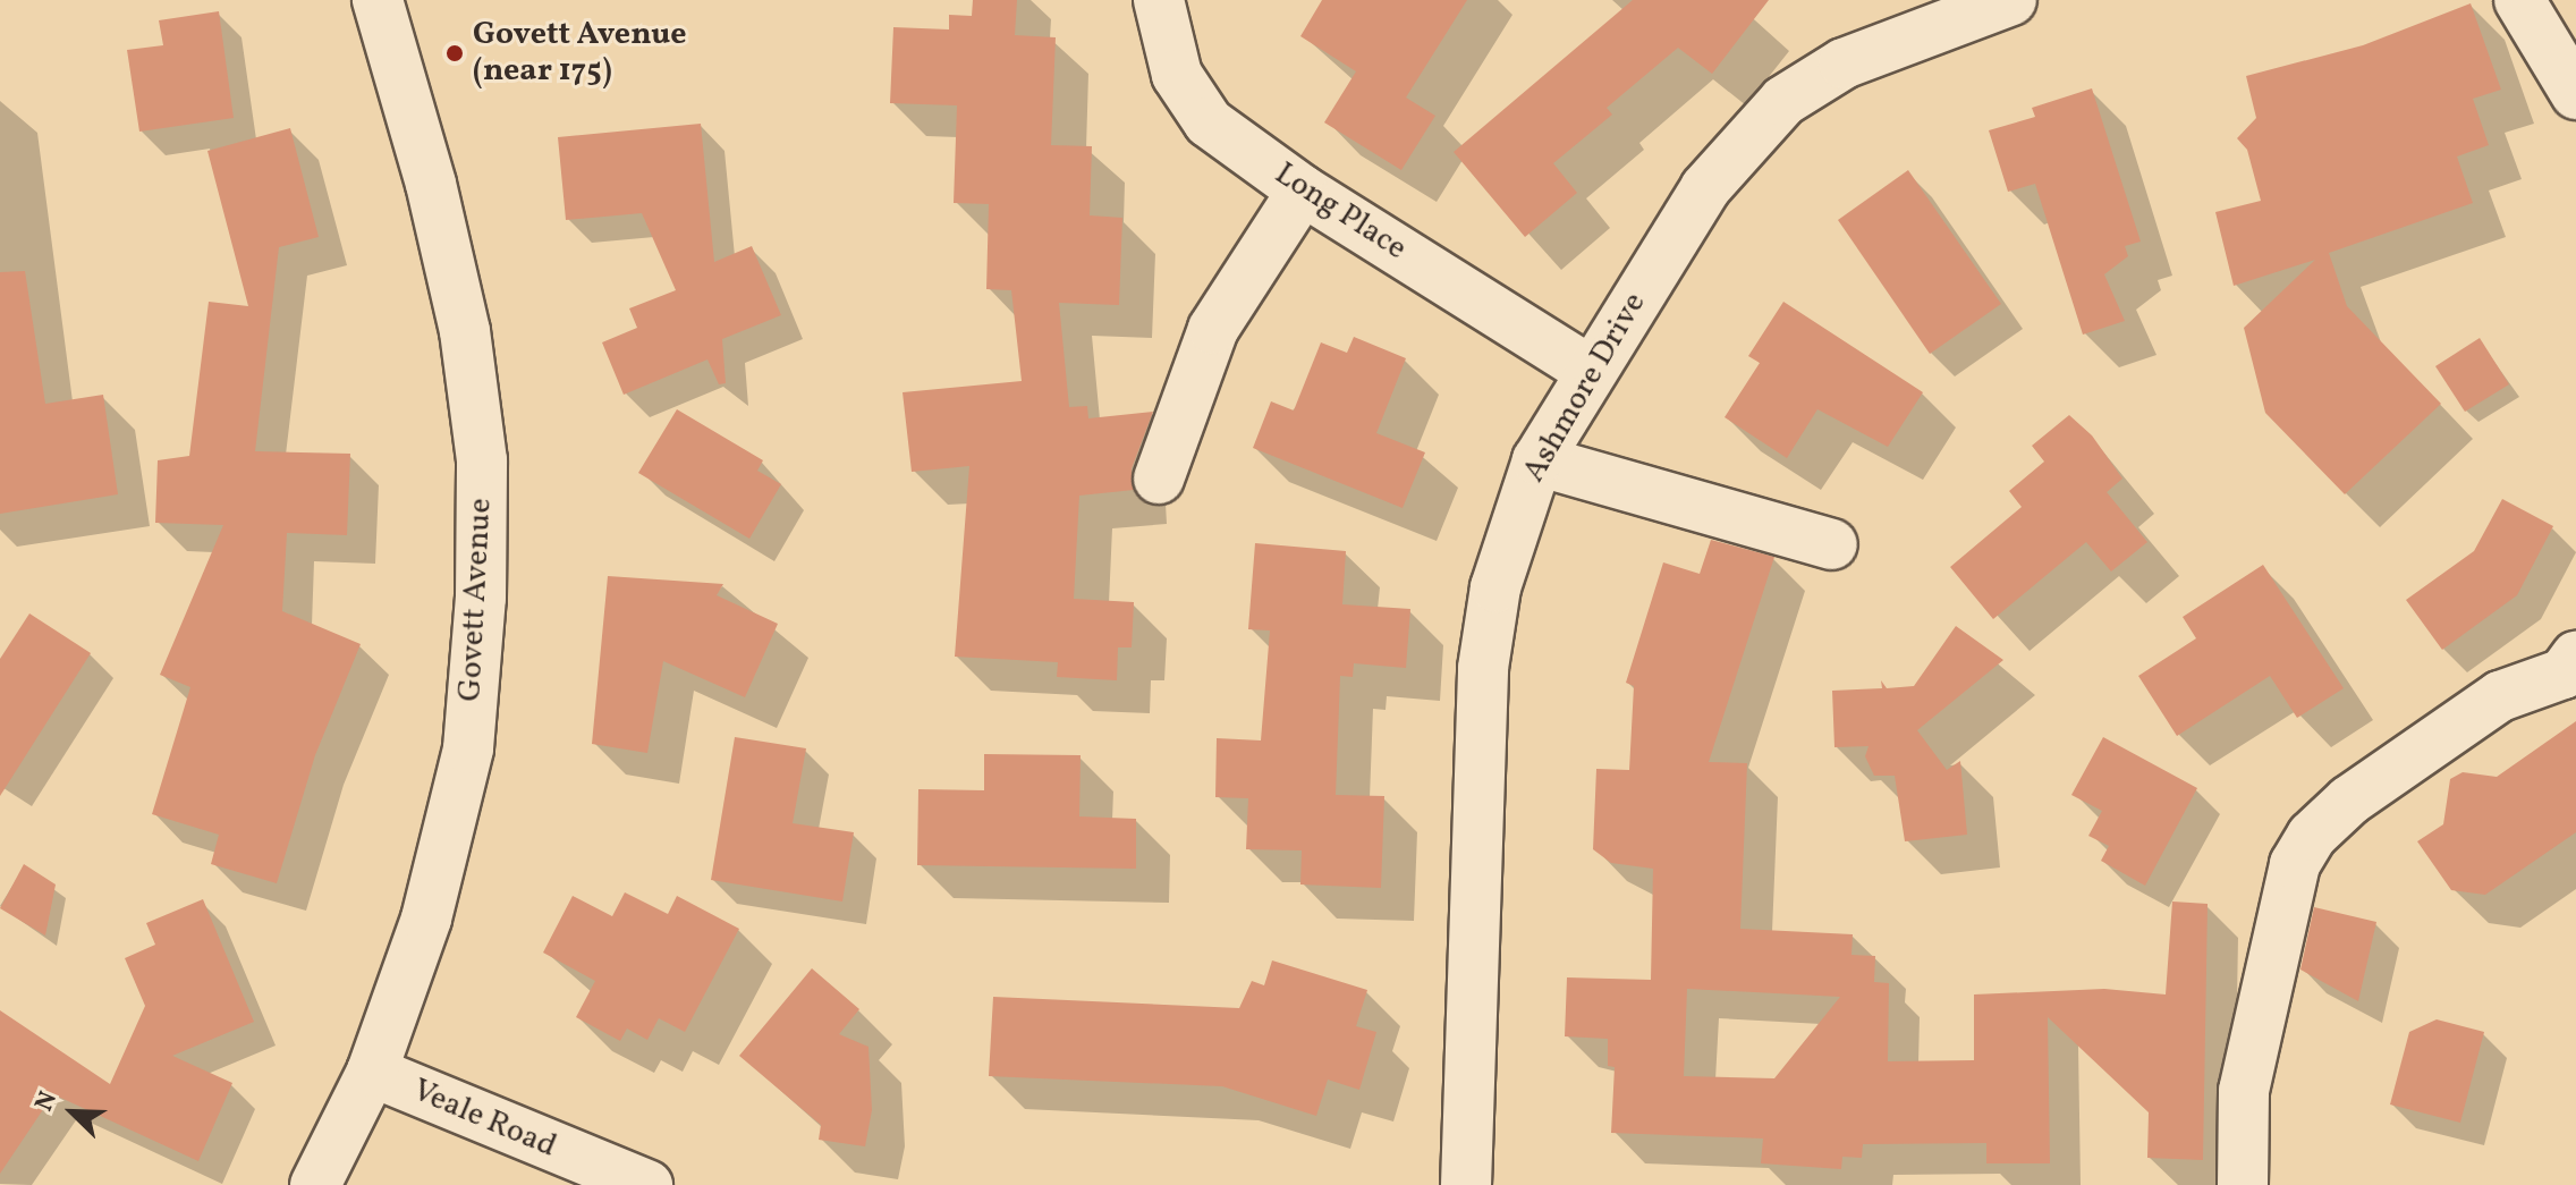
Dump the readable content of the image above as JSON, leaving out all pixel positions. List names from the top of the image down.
{
  "streets": {
    "street": [
      "Long Place",
      "Ashmore Drive",
      "Govett Avenue",
      "Veale Road"
    ]
  },
  "crossings": [
    ["Long Place", "Ashmore Drive"],
    ["Govett Avenue", "Veale Road"]
  ],
  "places": ["Govett Avenue (near 175)"],
  "north": "top left"
}
